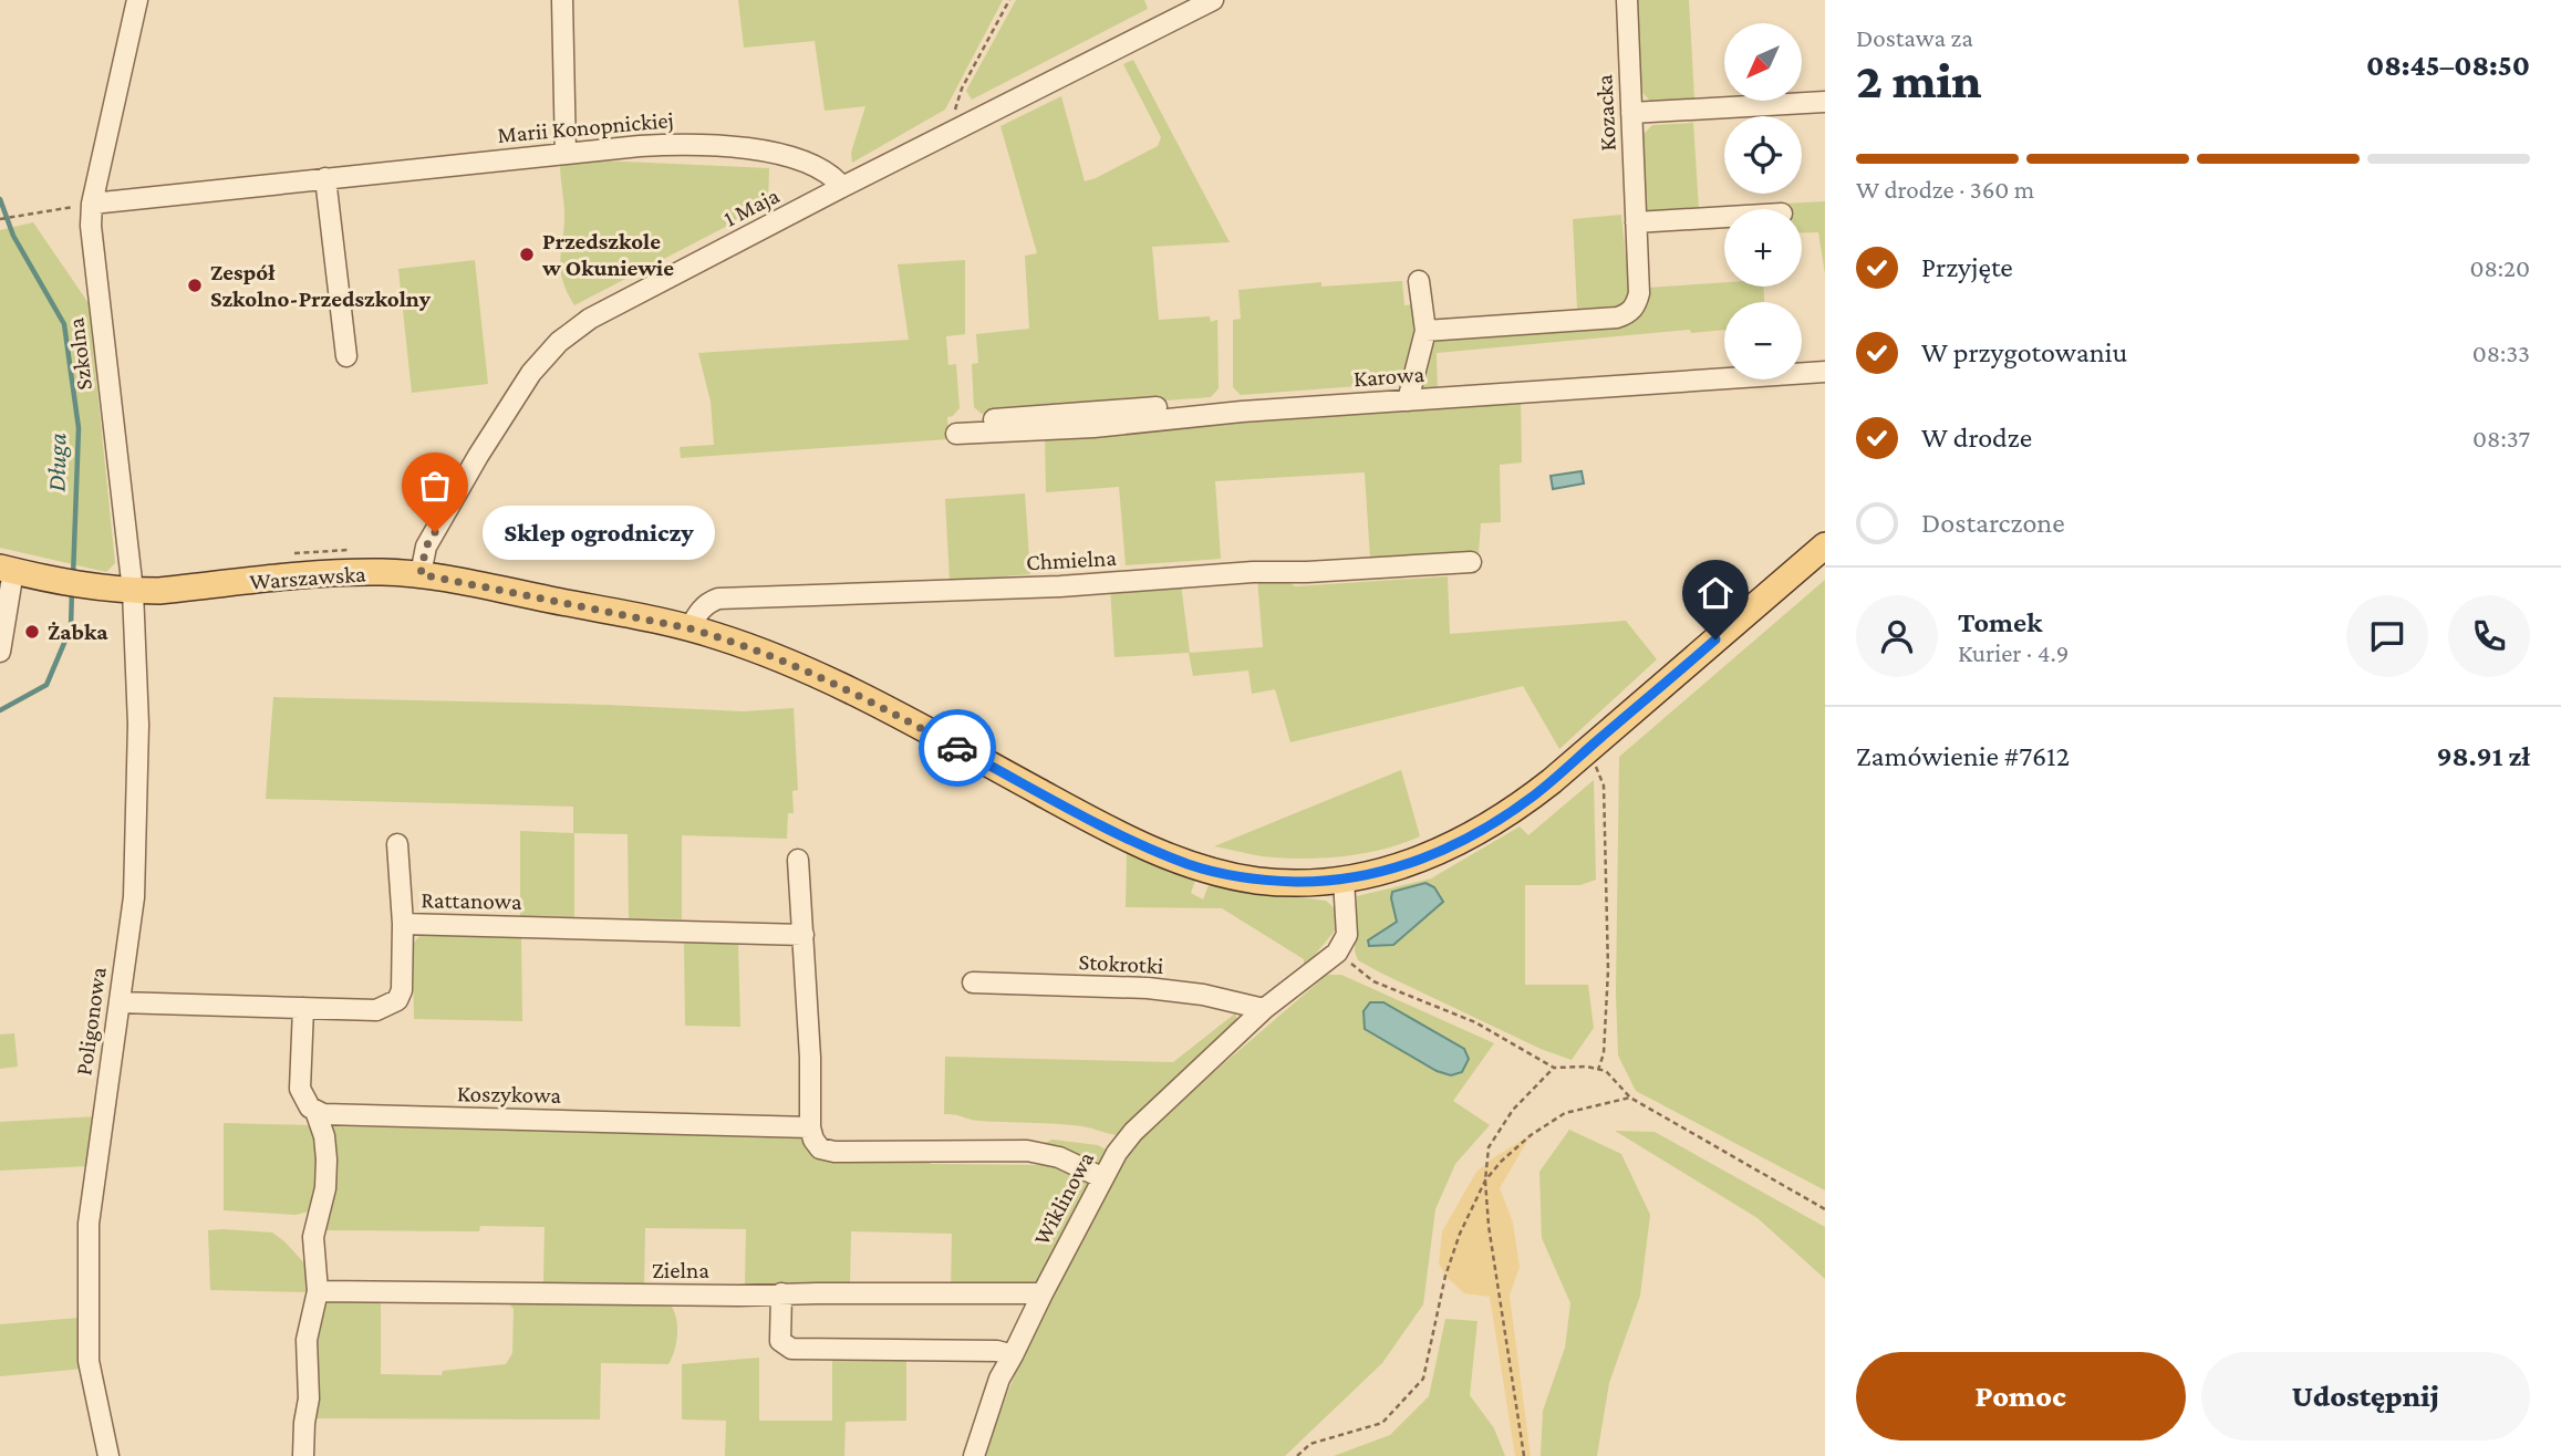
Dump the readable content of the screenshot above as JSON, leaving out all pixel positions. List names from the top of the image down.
{
  "streets": {
    "main road": ["Warszawska"],
    "street": [
      "Kozacka",
      "Marii Konopnickiej",
      "1 Maja",
      "Szkolna",
      "Karowa",
      "Chmielna",
      "Rattanowa",
      "Stokrotki",
      "Poligonowa",
      "Koszykowa",
      "Wiklinowa",
      "Zielna"
    ]
  },
  "crossings": [
    ["Marii Konopnickiej", "1 Maja"],
    ["Marii Konopnickiej", "Szkolna"],
    ["1 Maja", "Warszawska"],
    ["Szkolna", "Warszawska"],
    ["Szkolna", "Poligonowa"],
    ["Chmielna", "Warszawska"],
    ["Warszawska", "Poligonowa"],
    ["Rattanowa", "Poligonowa"],
    ["Stokrotki", "Wiklinowa"],
    ["Wiklinowa", "Zielna"]
  ],
  "water": ["Długa"],
  "places": [
    "Przedszkole w Okuniewie",
    "Zespół Szkolno-Przedszkolny",
    "Sklep ogrodniczy",
    "Żabka"
  ],
  "north": "bottom left",
  "page": {
    "heading": ["2 min", "Dostawa za", "08:45–08:50"],
    "panel": [
      "Tomek",
      "Kurier · 4.9",
      "Zamówienie #7612",
      "98.91 zł"
    ],
    "map_buttons": ["+", "−"],
    "bar": "W drodze · 360 m",
    "list": [
      ["Przyjęte", "08:20"],
      ["W przygotowaniu", "08:33"],
      ["W drodze", "08:37"],
      "Dostarczone"
    ],
    "bubble": "Sklep ogrodniczy",
    "buttons": ["Pomoc", "Udostępnij"]
  }
}
